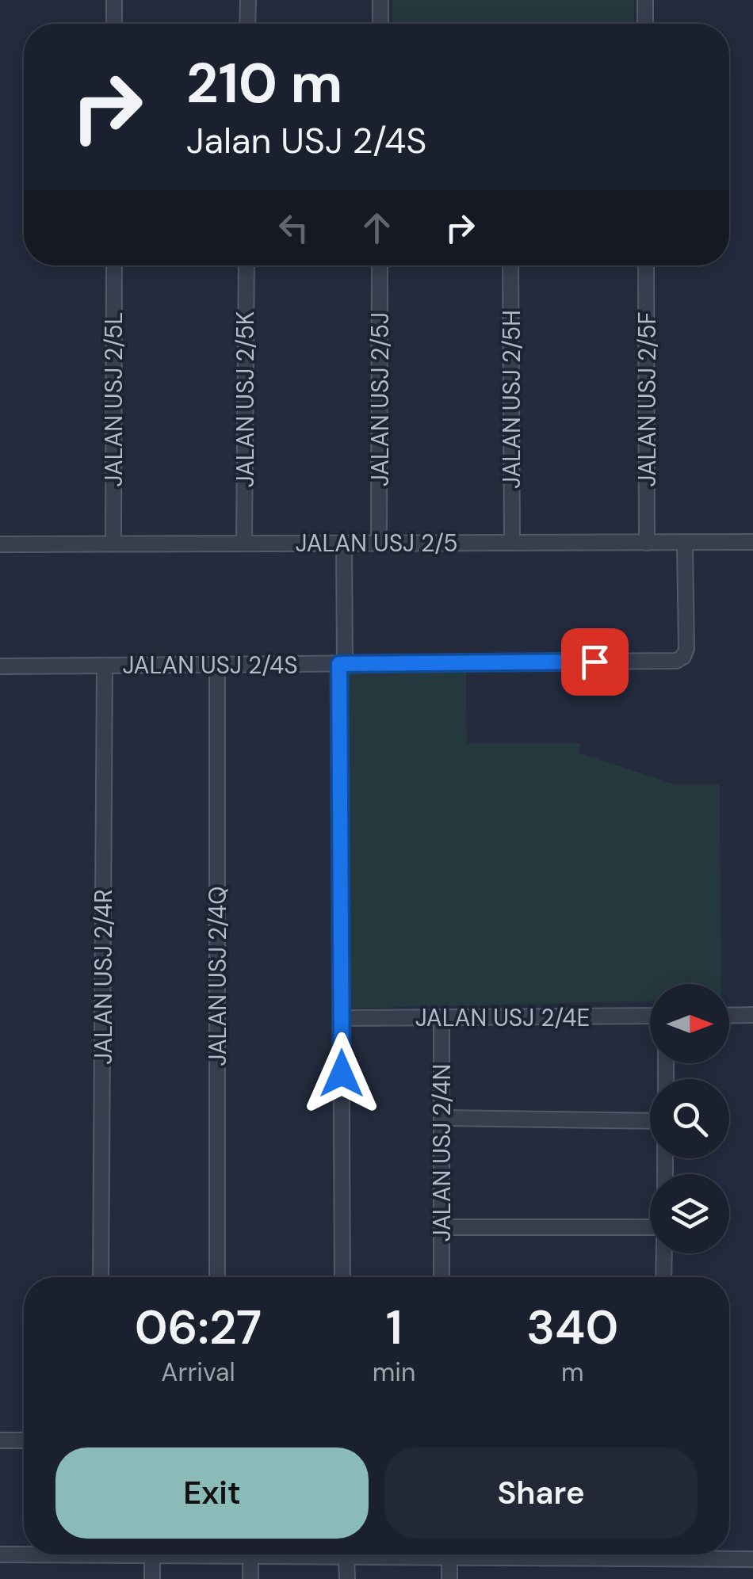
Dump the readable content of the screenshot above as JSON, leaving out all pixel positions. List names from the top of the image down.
{
  "streets": {
    "street": [
      "JALAN USJ 2/5L",
      "JALAN USJ 2/5K",
      "JALAN USJ 2/5J",
      "JALAN USJ 2/5H",
      "JALAN USJ 2/5F",
      "JALAN USJ 2/5",
      "JALAN USJ 2/4S",
      "JALAN USJ 2/4Q",
      "JALAN USJ 2/4R",
      "JALAN USJ 2/4E",
      "JALAN USJ 2/4N"
    ]
  },
  "crossings": [
    ["JALAN USJ 2/5L", "JALAN USJ 2/5"],
    ["JALAN USJ 2/5K", "JALAN USJ 2/5"],
    ["JALAN USJ 2/5J", "JALAN USJ 2/5"],
    ["JALAN USJ 2/5H", "JALAN USJ 2/5"],
    ["JALAN USJ 2/5F", "JALAN USJ 2/5"],
    ["JALAN USJ 2/5", "JALAN USJ 2/4S"],
    ["JALAN USJ 2/4S", "JALAN USJ 2/4Q"],
    ["JALAN USJ 2/4S", "JALAN USJ 2/4R"],
    ["JALAN USJ 2/4E", "JALAN USJ 2/4N"]
  ],
  "north": "right",
  "page": {
    "turn": ["210 m", "Jalan USJ 2/4S"],
    "eta": [
      "06:27",
      "Arrival",
      "1",
      "min",
      "340",
      "m"
    ],
    "buttons": ["Exit", "Share"]
  }
}
